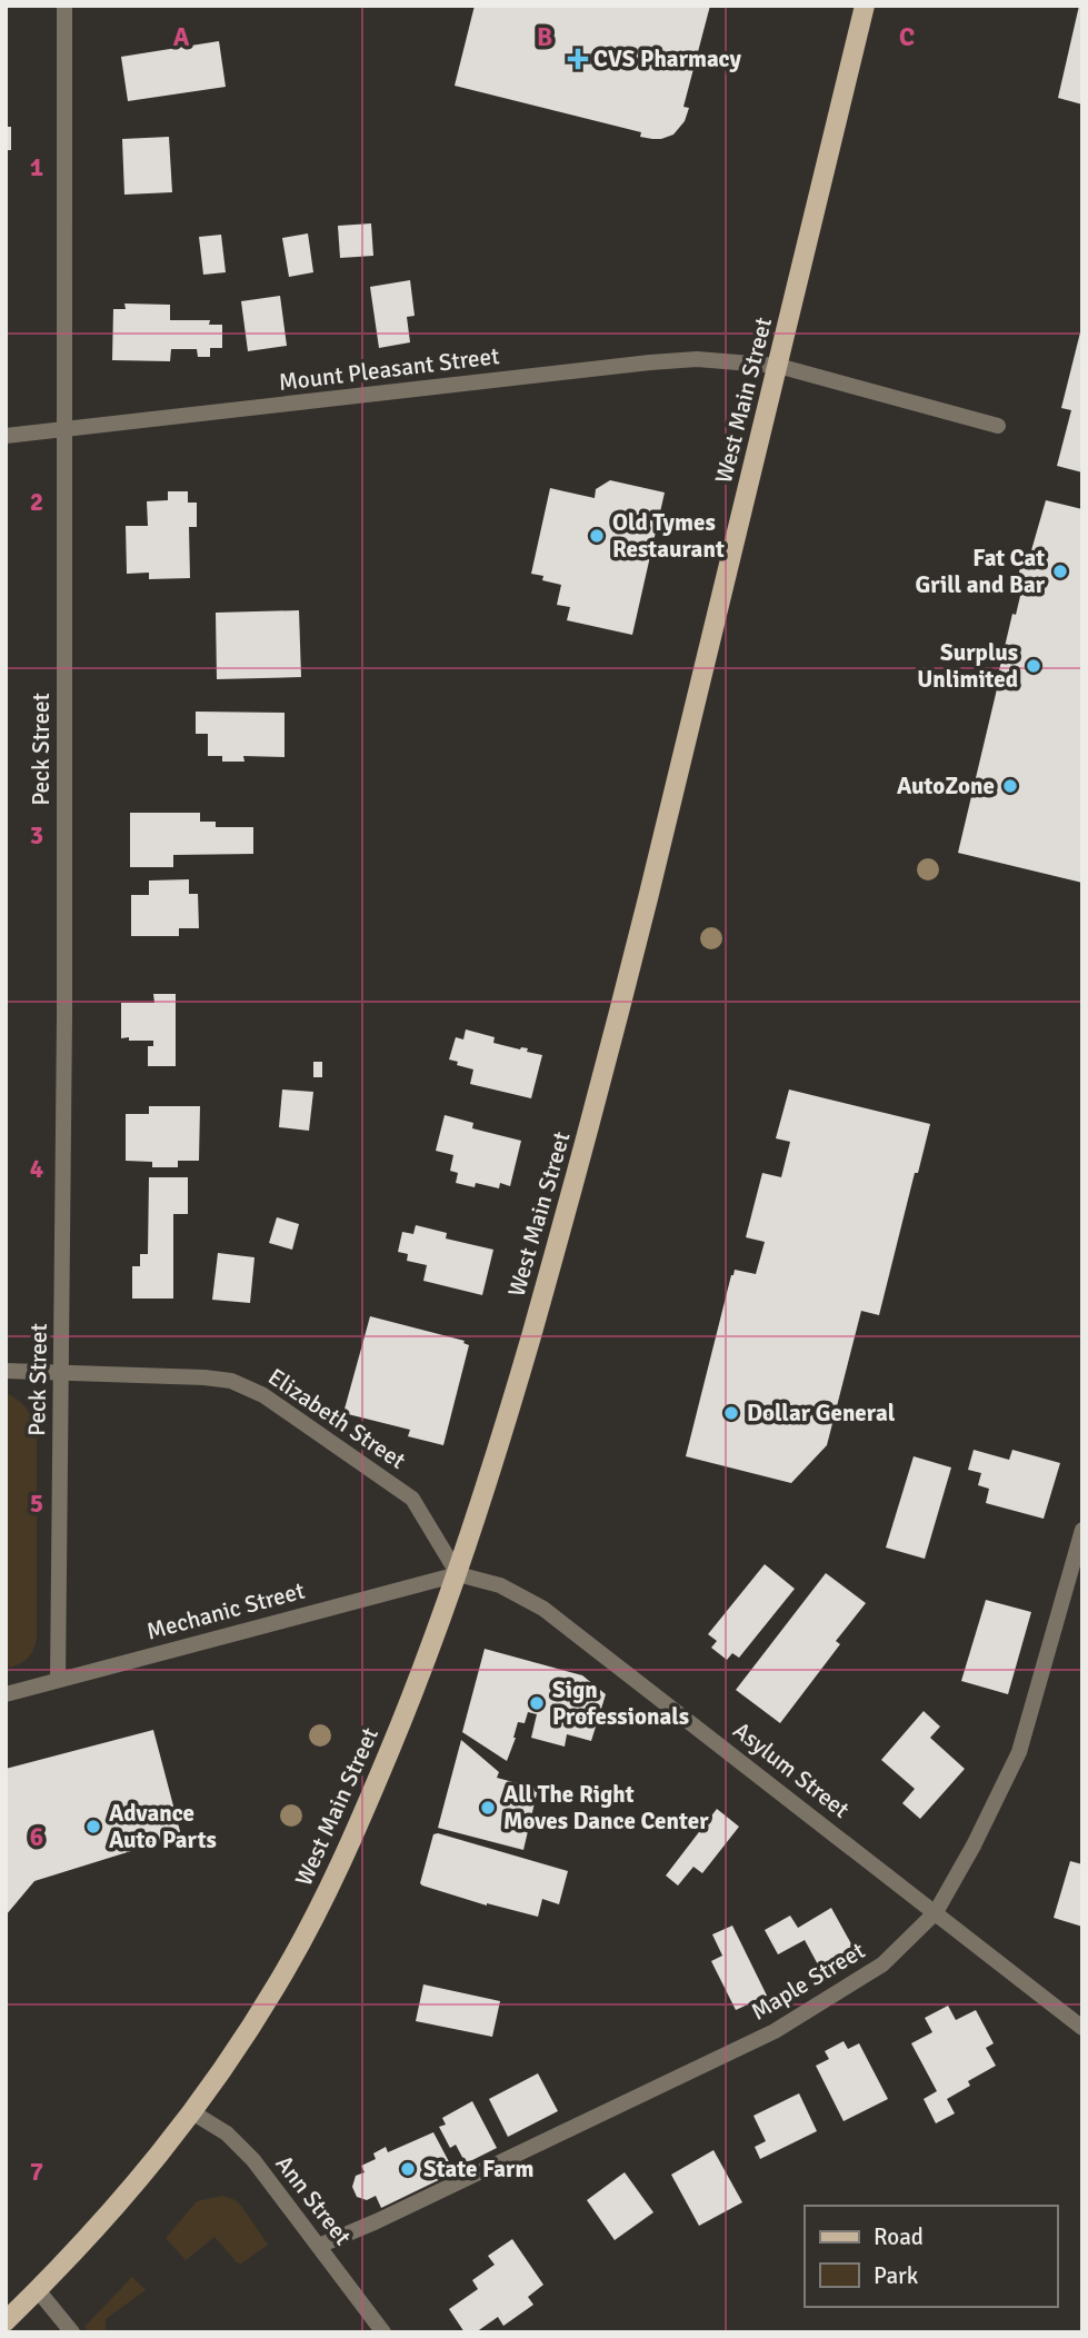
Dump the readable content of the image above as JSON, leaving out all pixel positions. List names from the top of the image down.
{
  "streets": {
    "main road": ["West Main Street"],
    "street": [
      "Mount Pleasant Street",
      "Peck Street",
      "Elizabeth Street",
      "Mechanic Street",
      "Asylum Street",
      "Maple Street",
      "Ann Street"
    ]
  },
  "crossings": [
    ["Mount Pleasant Street", "West Main Street"],
    ["Mount Pleasant Street", "Peck Street"],
    ["West Main Street", "Elizabeth Street"],
    ["West Main Street", "Mechanic Street"],
    ["West Main Street", "Asylum Street"],
    ["West Main Street", "Ann Street"],
    ["Peck Street", "Elizabeth Street"],
    ["Peck Street", "Mechanic Street"],
    ["Elizabeth Street", "Mechanic Street"],
    ["Elizabeth Street", "Asylum Street"],
    ["Mechanic Street", "Asylum Street"],
    ["Asylum Street", "Maple Street"],
    ["Maple Street", "Ann Street"]
  ],
  "places": {
    "health": ["CVS Pharmacy"],
    "other": [
      "Old Tymes Restaurant",
      "Fat Cat Grill and Bar",
      "Surplus Unlimited",
      "AutoZone",
      "Dollar General",
      "Sign Professionals",
      "All The Right Moves Dance Center",
      "Advance Auto Parts",
      "State Farm"
    ]
  },
  "legend": ["Road", "Park"],
  "grid": {
    "columns": ["A", "B", "C"],
    "rows": [
      "1",
      "2",
      "3",
      "4",
      "5",
      "6",
      "7"
    ]
  }
}
